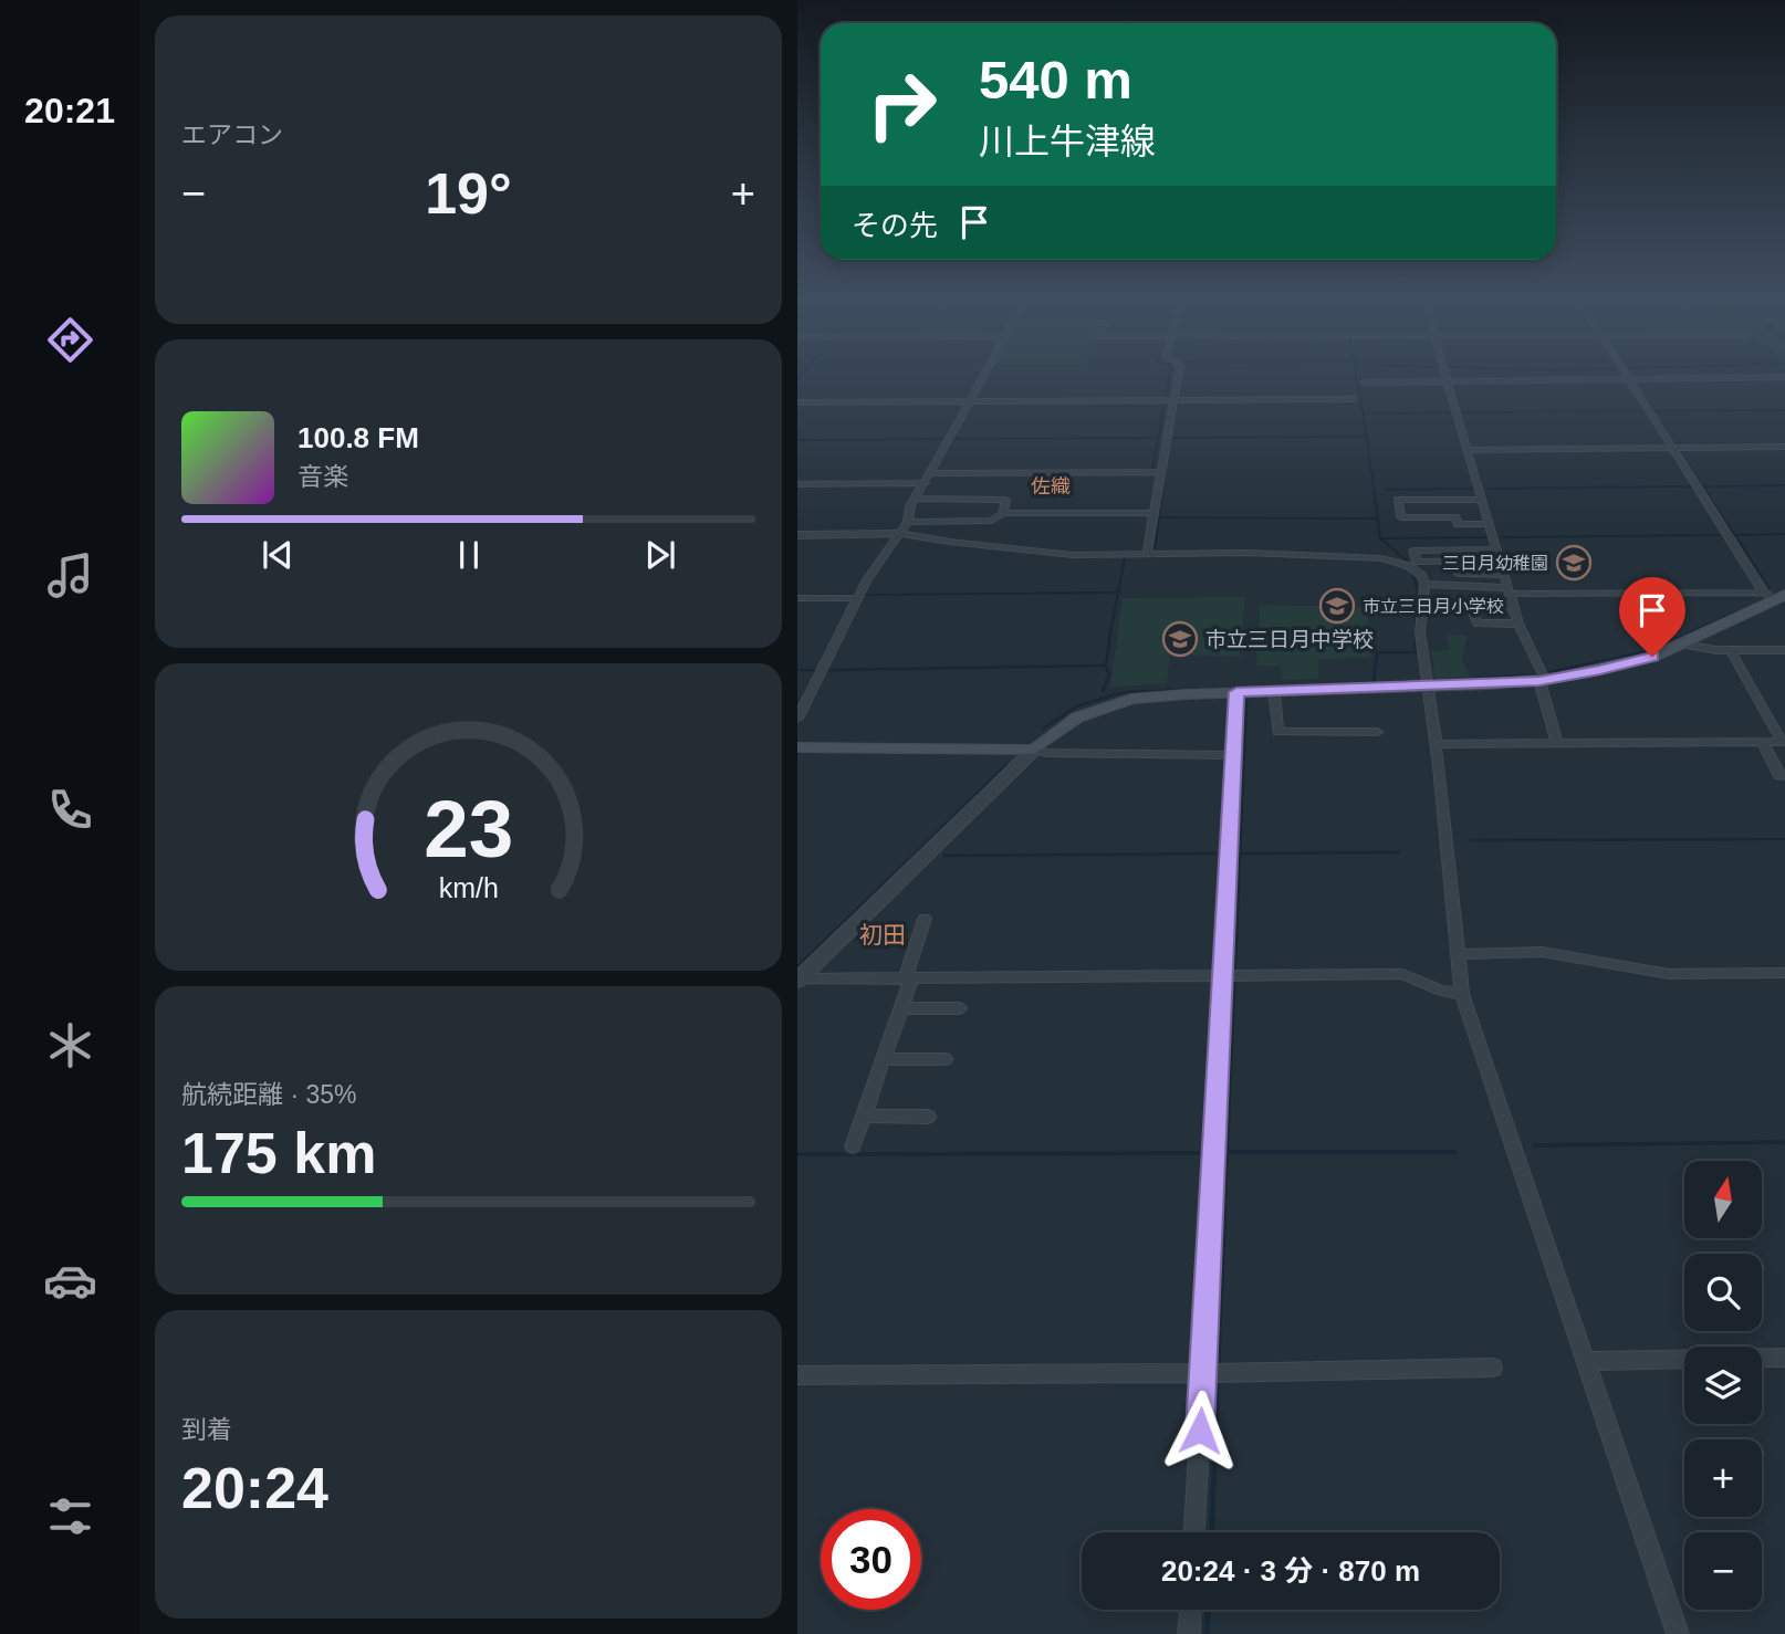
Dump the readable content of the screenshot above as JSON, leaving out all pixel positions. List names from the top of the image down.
{
  "districts": ["佐織", "初田"],
  "places": {
    "school or university": ["三日月幼稚園", "市立三日月小学校", "市立三日月中学校"]
  },
  "north": "top",
  "page": {
    "tabs": "20:21",
    "tile": [
      "エアコン",
      ["航続距離 · 35%", "175 km"],
      ["到着", "20:24"]
    ],
    "turn": ["540 m", "川上牛津線"],
    "heat": ["−", "19°", "+"],
    "then": "その先",
    "song": ["100.8 FM", "音楽"],
    "map_buttons": ["+", "−"],
    "limit": "30",
    "trip": "20:24 · 3 分 · 870 m",
    "gauge": ["23", "km/h"]
  }
}
